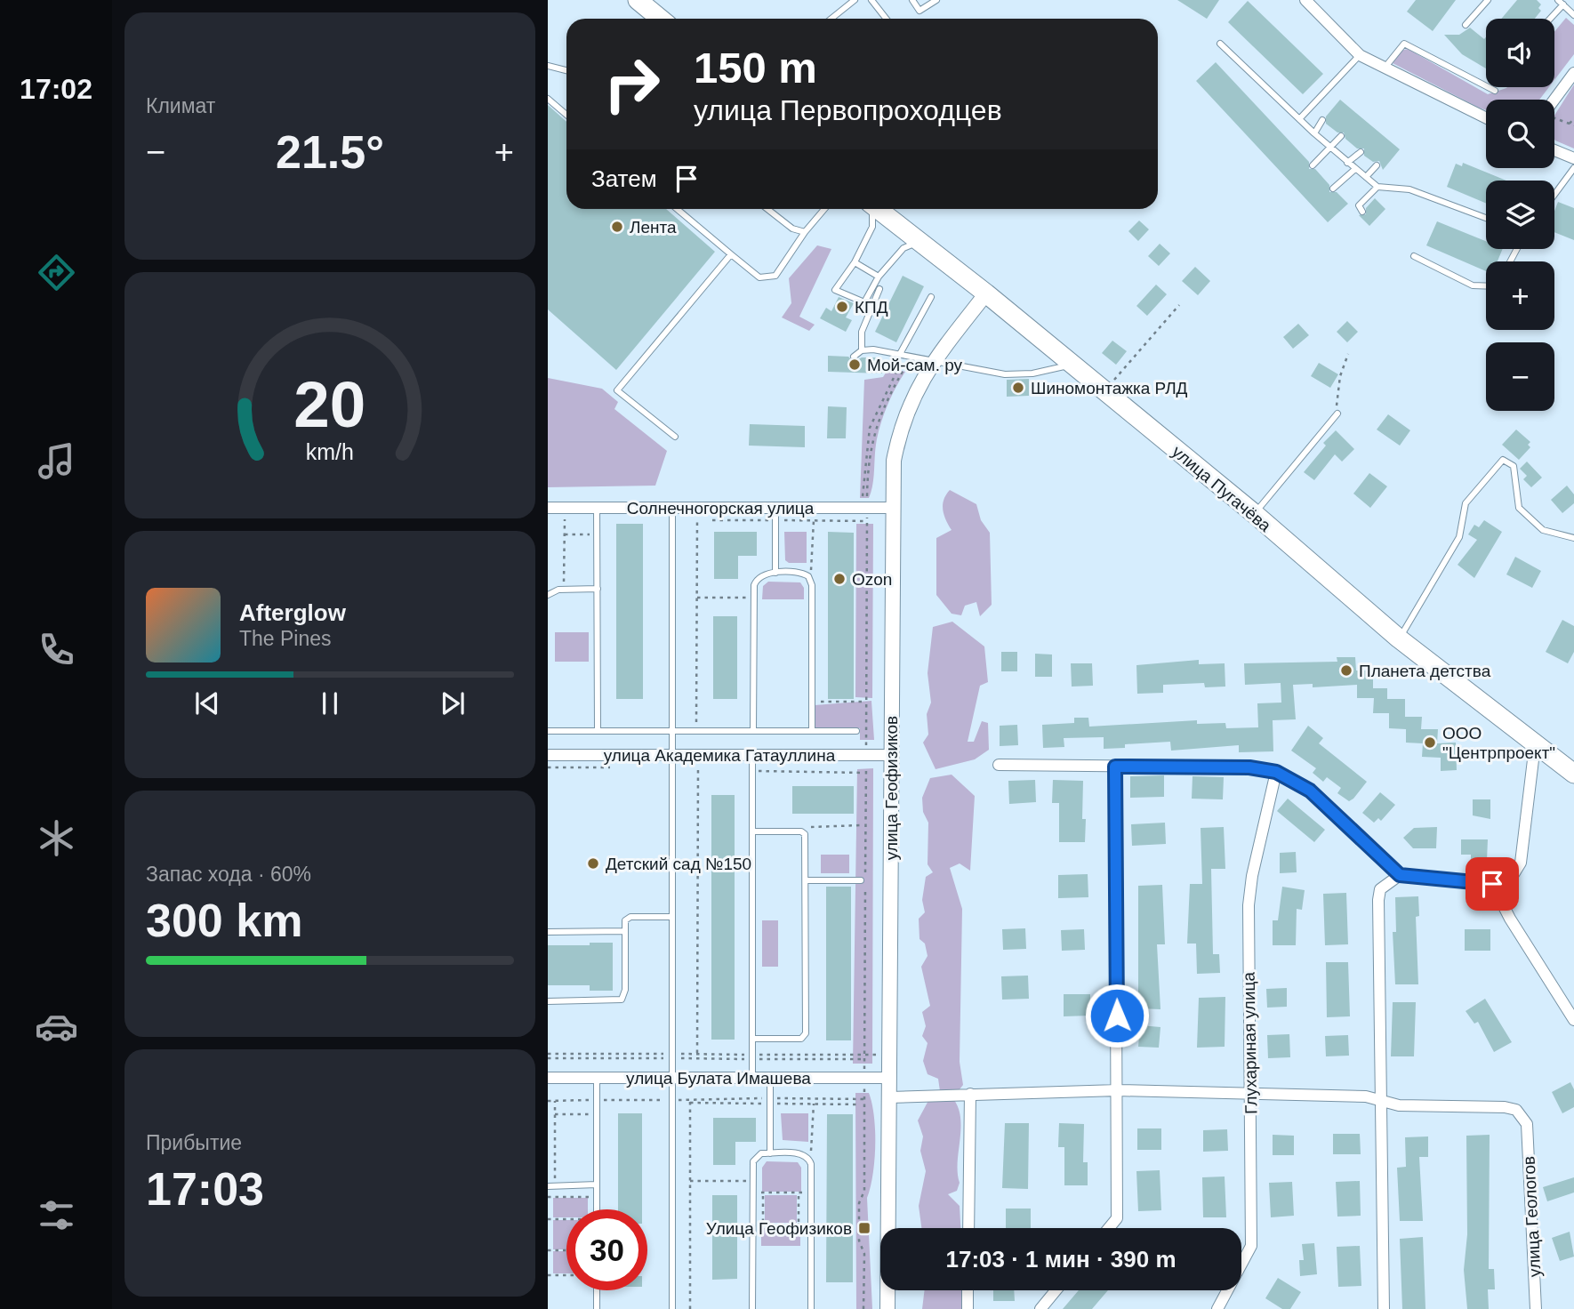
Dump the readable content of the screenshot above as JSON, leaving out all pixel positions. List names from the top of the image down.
{
  "streets": {
    "main road": ["улица Пугачёва"],
    "street": [
      "Солнечногорская улица",
      "улица Академика Гатауллина",
      "улица Геофизиков",
      "Глухариная улица",
      "улица Булата Имашева",
      "улица Геологов"
    ]
  },
  "crossings": [
    ["улица Пугачёва", "улица Геофизиков"],
    ["Солнечногорская улица", "улица Геофизиков"],
    ["улица Академика Гатауллина", "улица Геофизиков"],
    ["улица Геофизиков", "улица Булата Имашева"]
  ],
  "places": {
    "other": [
      "Лента",
      "КПД",
      "Мой-сам. ру",
      "Шиномонтажка РЛД",
      "Ozon",
      "Планета детства",
      "ООО \"Центрпроект\"",
      "Детский сад №150"
    ],
    "transit": ["Улица Геофизиков"]
  },
  "page": {
    "tabs": "17:02",
    "tile": [
      "Климат",
      ["Запас хода · 60%", "300 km"],
      ["Прибытие", "17:03"]
    ],
    "map_buttons": ["+", "−"],
    "turn": ["150 m", "улица Первопроходцев"],
    "heat": ["−", "21.5°", "+"],
    "then": "Затем",
    "song": ["Afterglow", "The Pines"],
    "limit": "30",
    "trip": "17:03 · 1 мин · 390 m",
    "gauge": ["20", "km/h"]
  }
}
